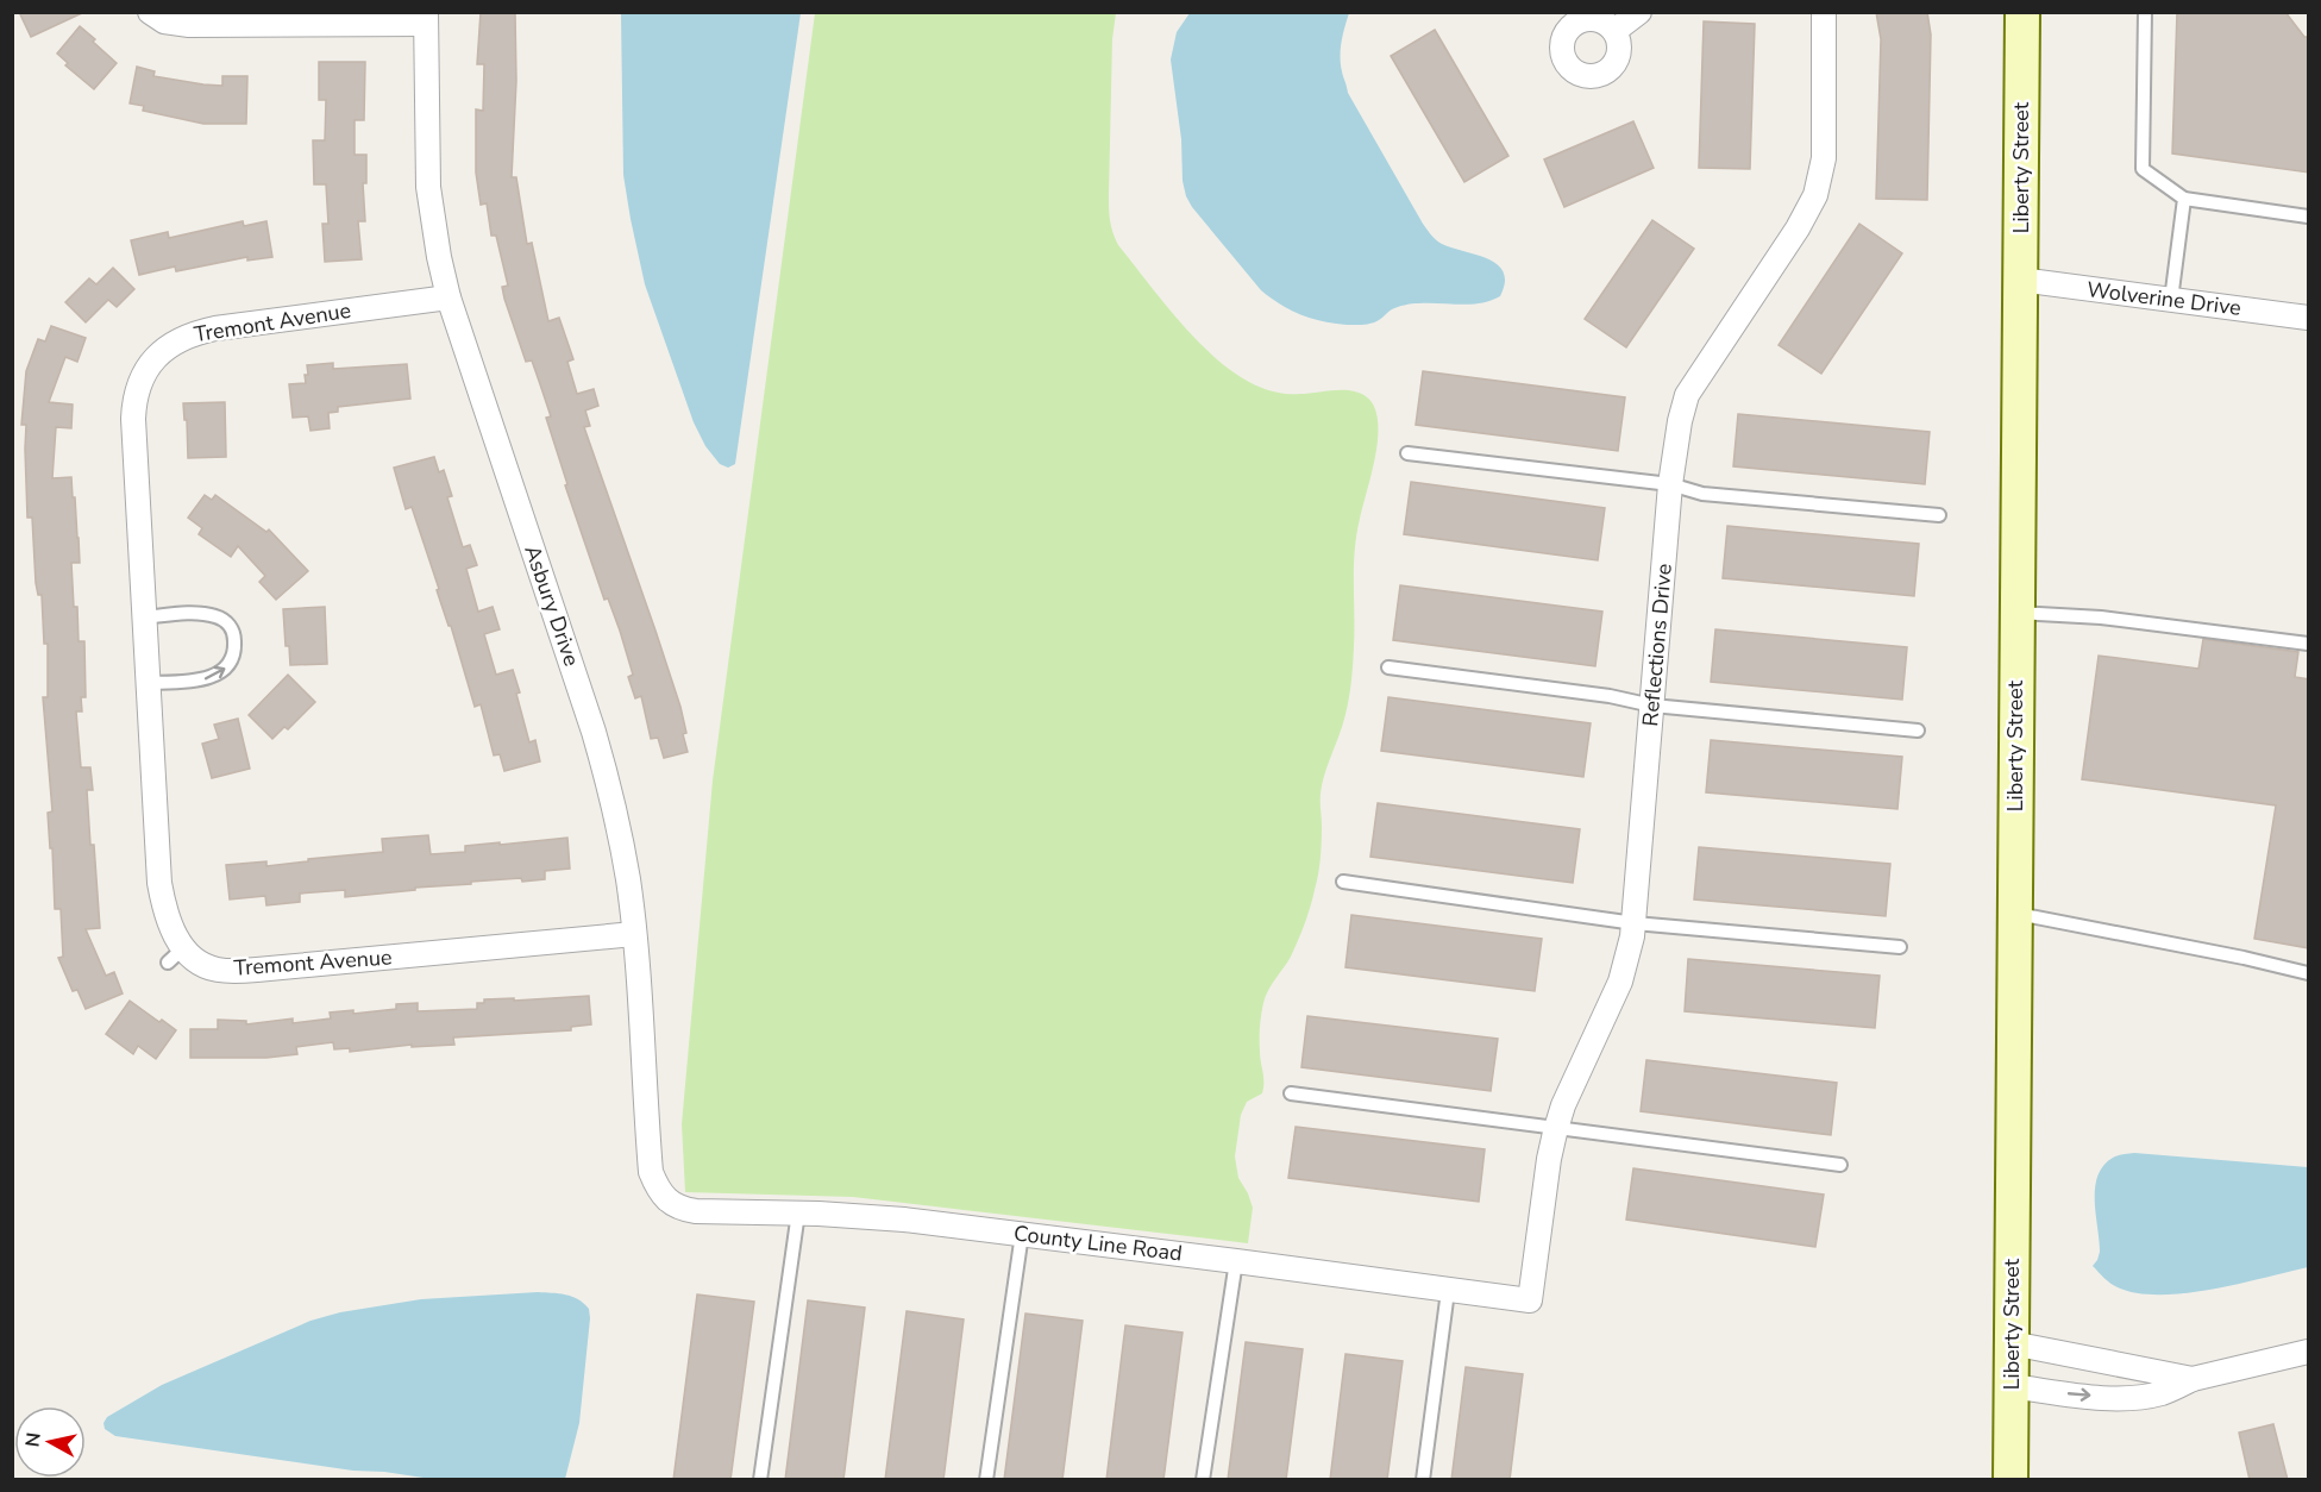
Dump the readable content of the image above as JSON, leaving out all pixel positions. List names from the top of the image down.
{
  "streets": {
    "street": [
      "Liberty Street",
      "Wolverine Drive",
      "Tremont Avenue",
      "Asbury Drive",
      "Reflections Drive",
      "County Line Road"
    ]
  },
  "crossings": [
    ["Liberty Street", "Wolverine Drive"],
    ["Tremont Avenue", "Asbury Drive"],
    ["Asbury Drive", "County Line Road"],
    ["Reflections Drive", "County Line Road"]
  ],
  "north": "left"
}
